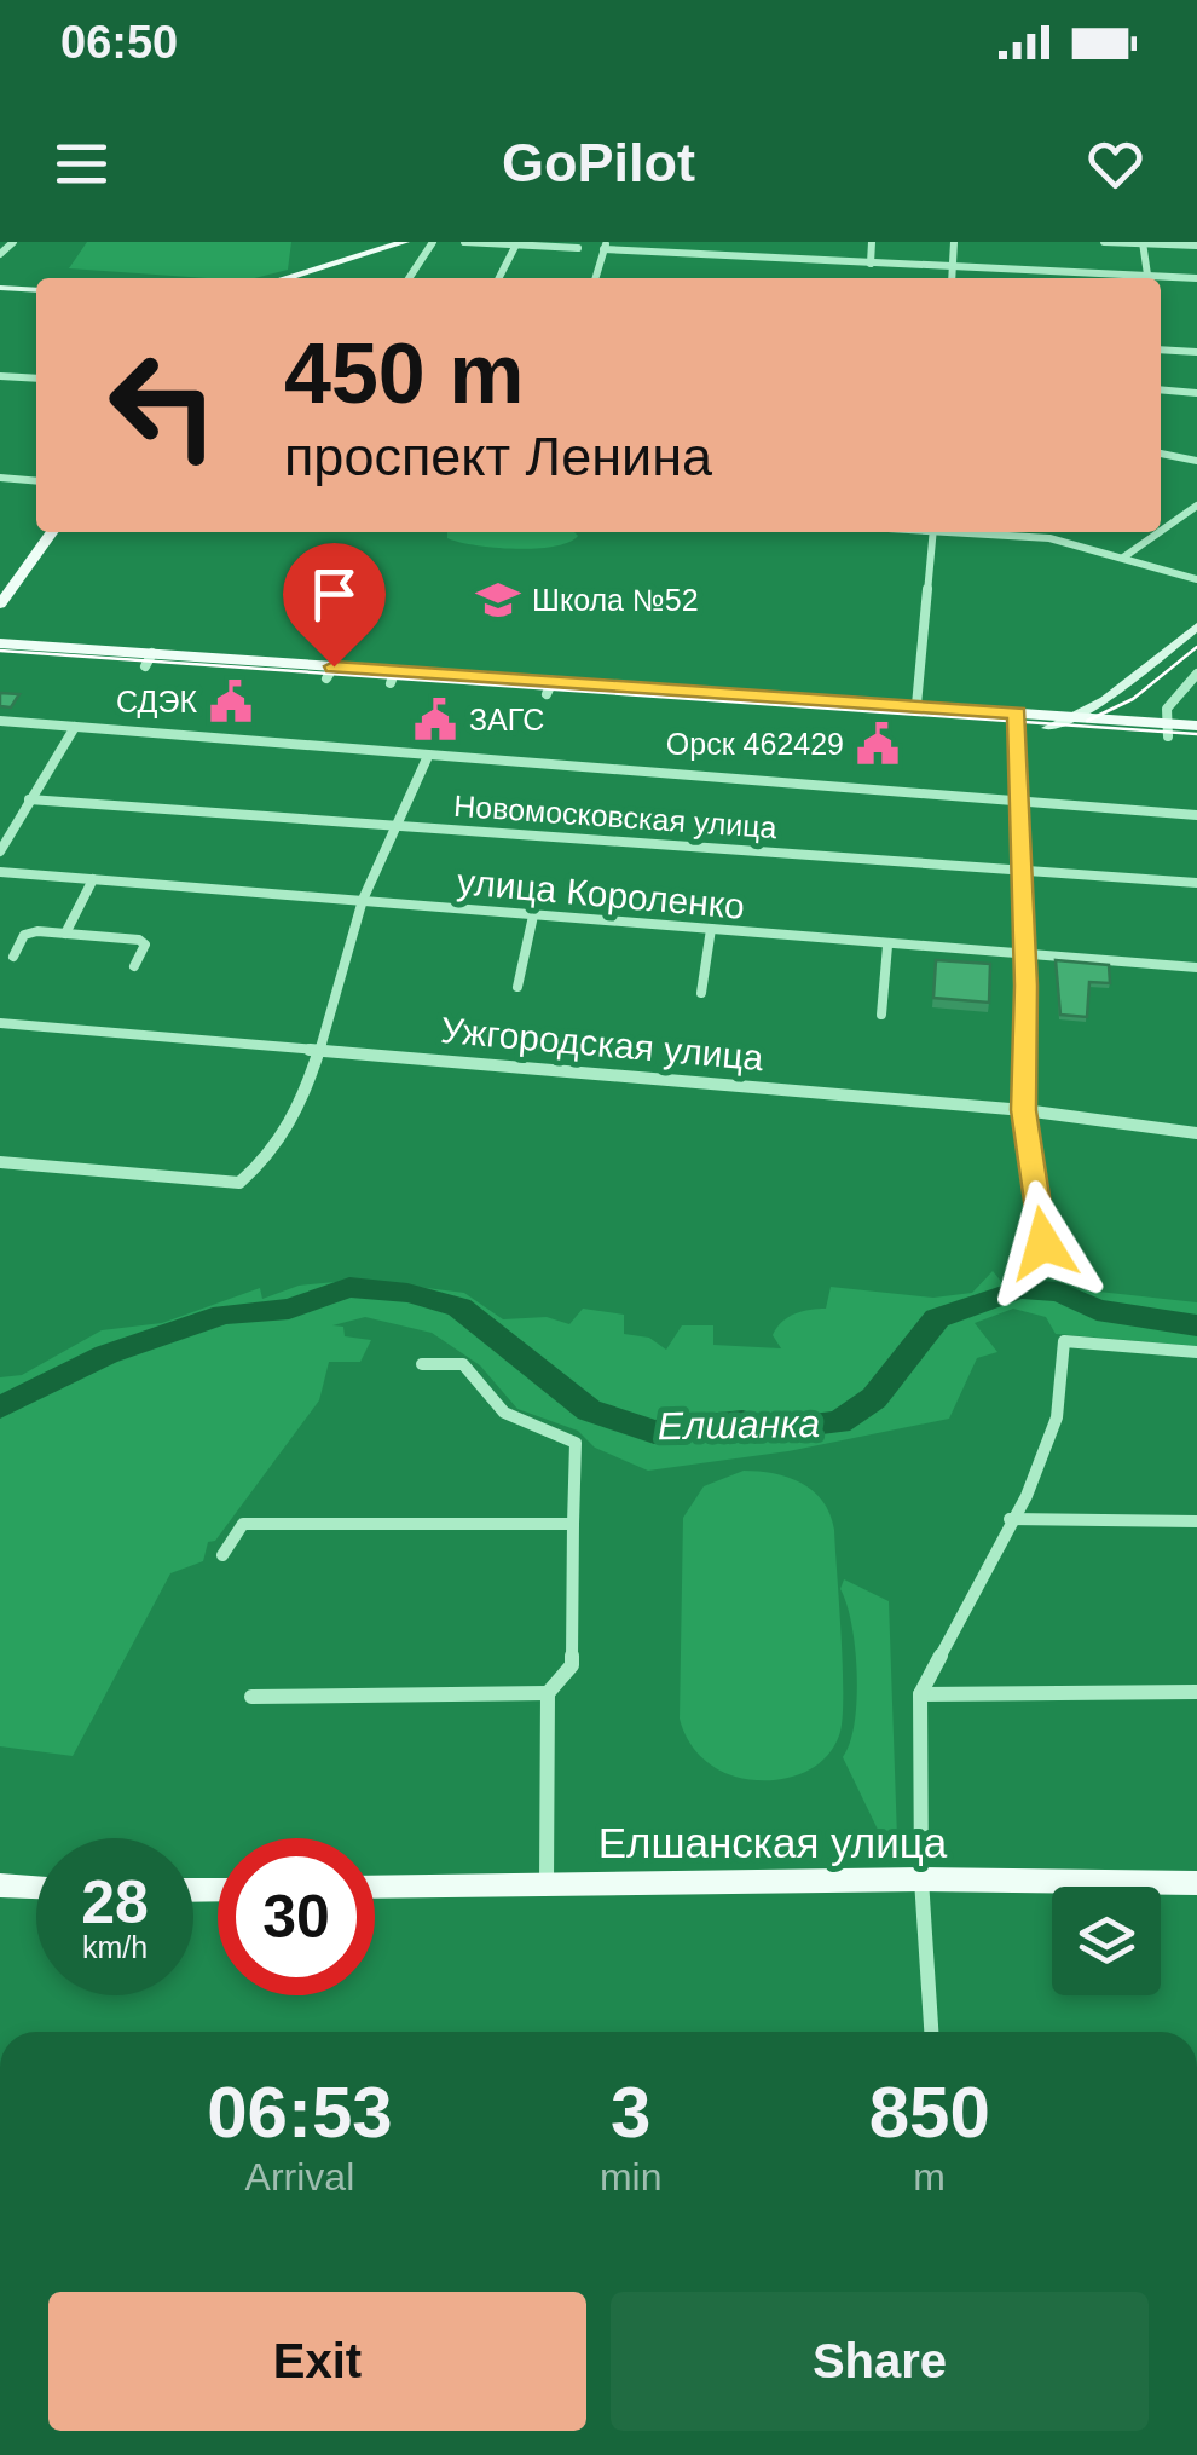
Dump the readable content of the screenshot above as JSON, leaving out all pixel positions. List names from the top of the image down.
{
  "streets": {
    "main road": ["Елшанская улица"],
    "street": ["Новомосковская улица", "улица Короленко", "Ужгородская улица"]
  },
  "water": ["Елшанка"],
  "places": {
    "school or university": ["Школа №52"],
    "public building": ["СДЭК", "ЗАГС", "Орск 462429"]
  },
  "page": {
    "status": "06:50",
    "header": "GoPilot",
    "turn": ["450 m", "проспект Ленина"],
    "speed": "28 km/h",
    "limit": "30",
    "eta": [
      "06:53",
      "Arrival",
      "3",
      "min",
      "850",
      "m"
    ],
    "buttons": ["Exit", "Share"]
  }
}
